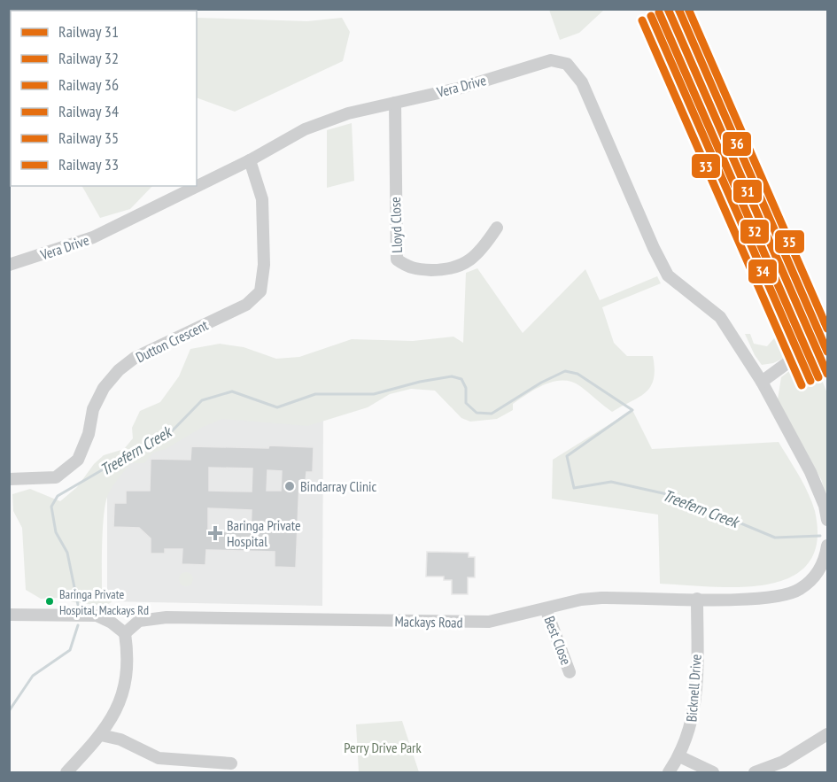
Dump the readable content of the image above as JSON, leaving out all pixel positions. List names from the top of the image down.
{
  "streets": {
    "street": [
      "Vera Drive",
      "Lloyd Close",
      "Dutton Crescent",
      "Mackays Road",
      "Best Close",
      "Bicknell Drive"
    ]
  },
  "crossings": [
    ["Vera Drive", "Lloyd Close"],
    ["Vera Drive", "Dutton Crescent"],
    ["Mackays Road", "Best Close"],
    ["Mackays Road", "Bicknell Drive"]
  ],
  "water": ["Treefern Creek"],
  "parks": ["Perry Drive Park"],
  "places": {
    "other": ["Bindarray Clinic", "Baringa Private Hospital, Mackays Rd"],
    "health": ["Baringa Private Hospital"]
  },
  "lines": [
    "rail line 31",
    "rail line 36",
    "rail line 35",
    "rail line 32",
    "rail line 34",
    "rail line 33"
  ],
  "legend": [
    "Railway 31",
    "Railway 32",
    "Railway 36",
    "Railway 34",
    "Railway 35",
    "Railway 33"
  ]
}
